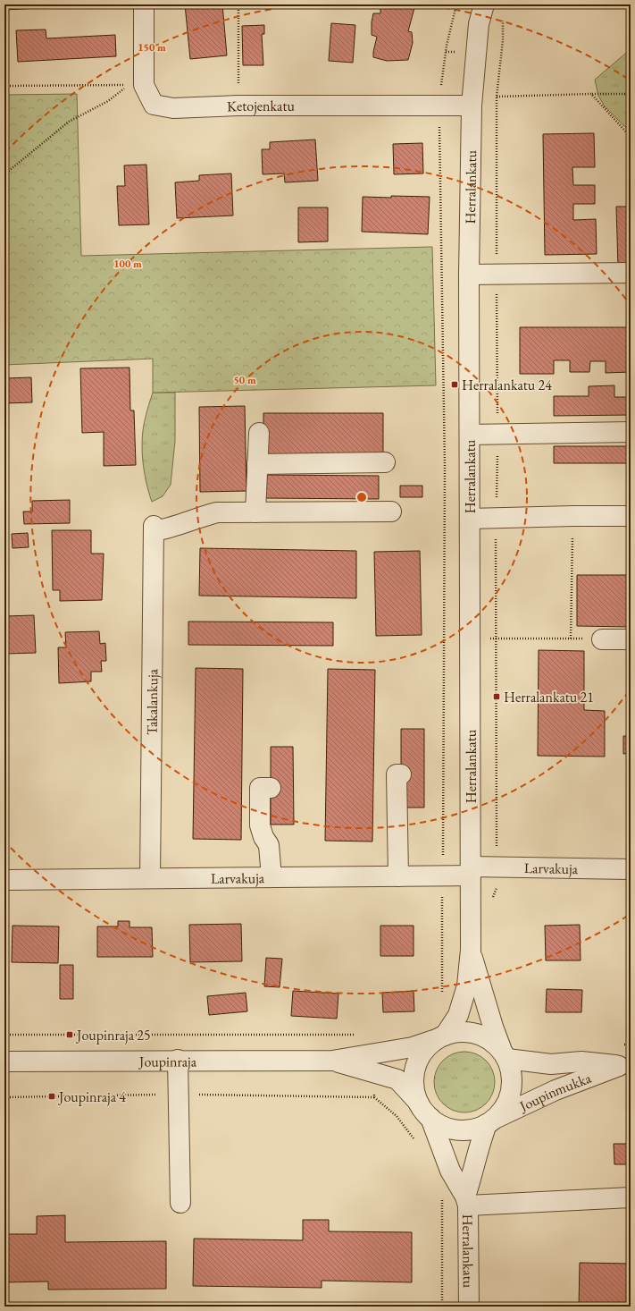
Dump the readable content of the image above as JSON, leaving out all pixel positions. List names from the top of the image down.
{
  "streets": {
    "street": [
      "Ketojenkatu",
      "Herralankatu",
      "Takalankuja",
      "Larvakuja",
      "Joupinraja",
      "Joupinmukka"
    ]
  },
  "crossings": [
    ["Ketojenkatu", "Herralankatu"],
    ["Herralankatu", "Larvakuja"],
    ["Herralankatu", "Joupinraja"],
    ["Herralankatu", "Joupinmukka"],
    ["Takalankuja", "Larvakuja"],
    ["Joupinraja", "Joupinmukka"]
  ],
  "places": {
    "transit": [
      "Herralankatu 24",
      "Herralankatu 21",
      "Joupinraja 25",
      "Joupinraja 4"
    ]
  },
  "rings": ["150 m", "100 m", "50 m"]
}
